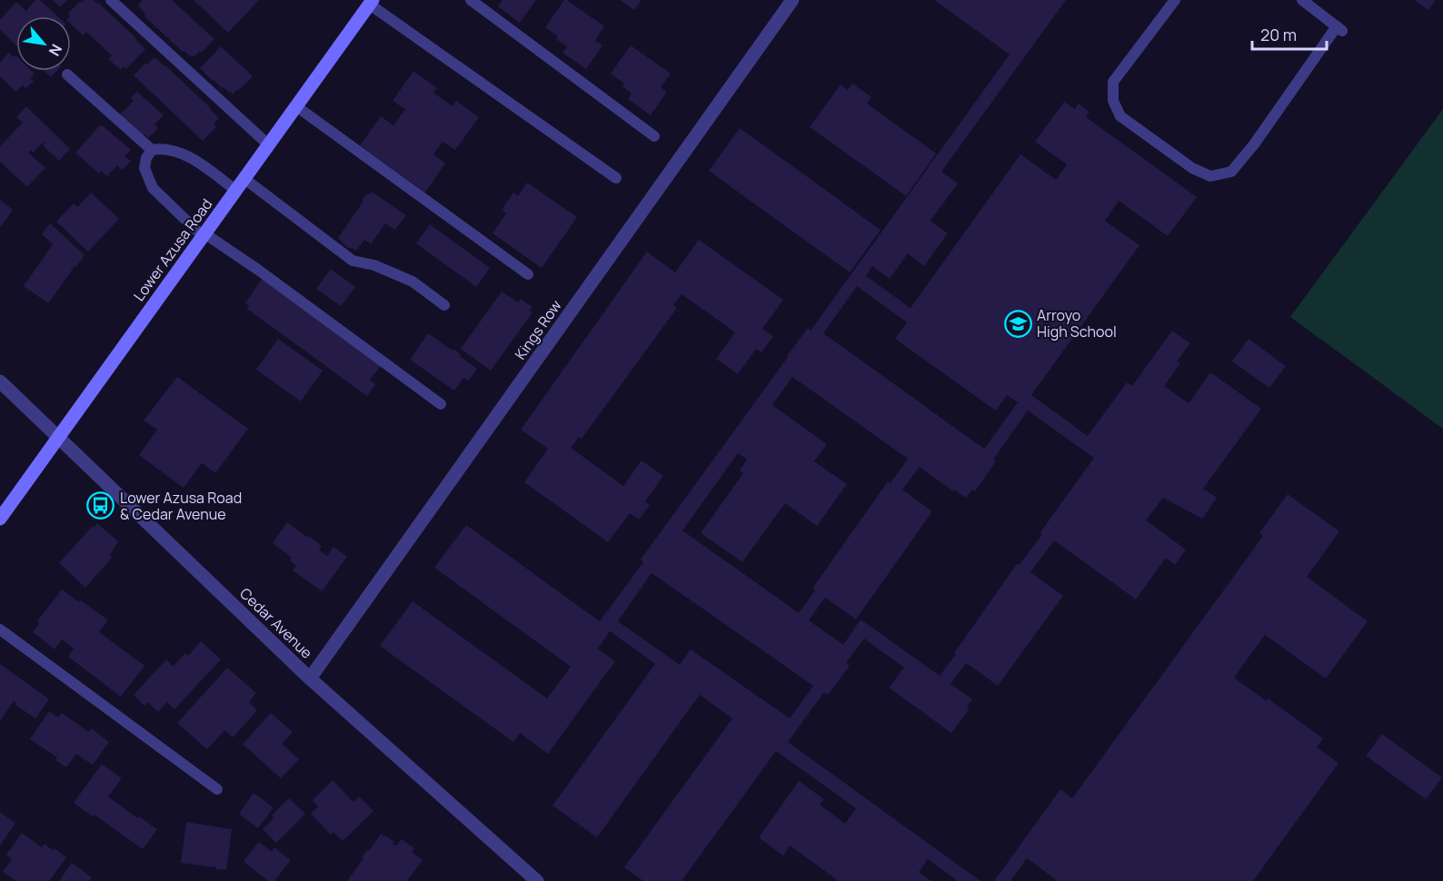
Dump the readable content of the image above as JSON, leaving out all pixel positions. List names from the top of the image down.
{
  "streets": {
    "main road": ["Lower Azusa Road"],
    "street": ["Kings Row", "Cedar Avenue"]
  },
  "crossings": [
    ["Lower Azusa Road", "Cedar Avenue"],
    ["Kings Row", "Cedar Avenue"]
  ],
  "places": {
    "school or university": ["Arroyo High School"],
    "bus stop": ["Lower Azusa Road & Cedar Avenue"]
  },
  "scale_bar": "20 m",
  "north": "bottom right"
}
